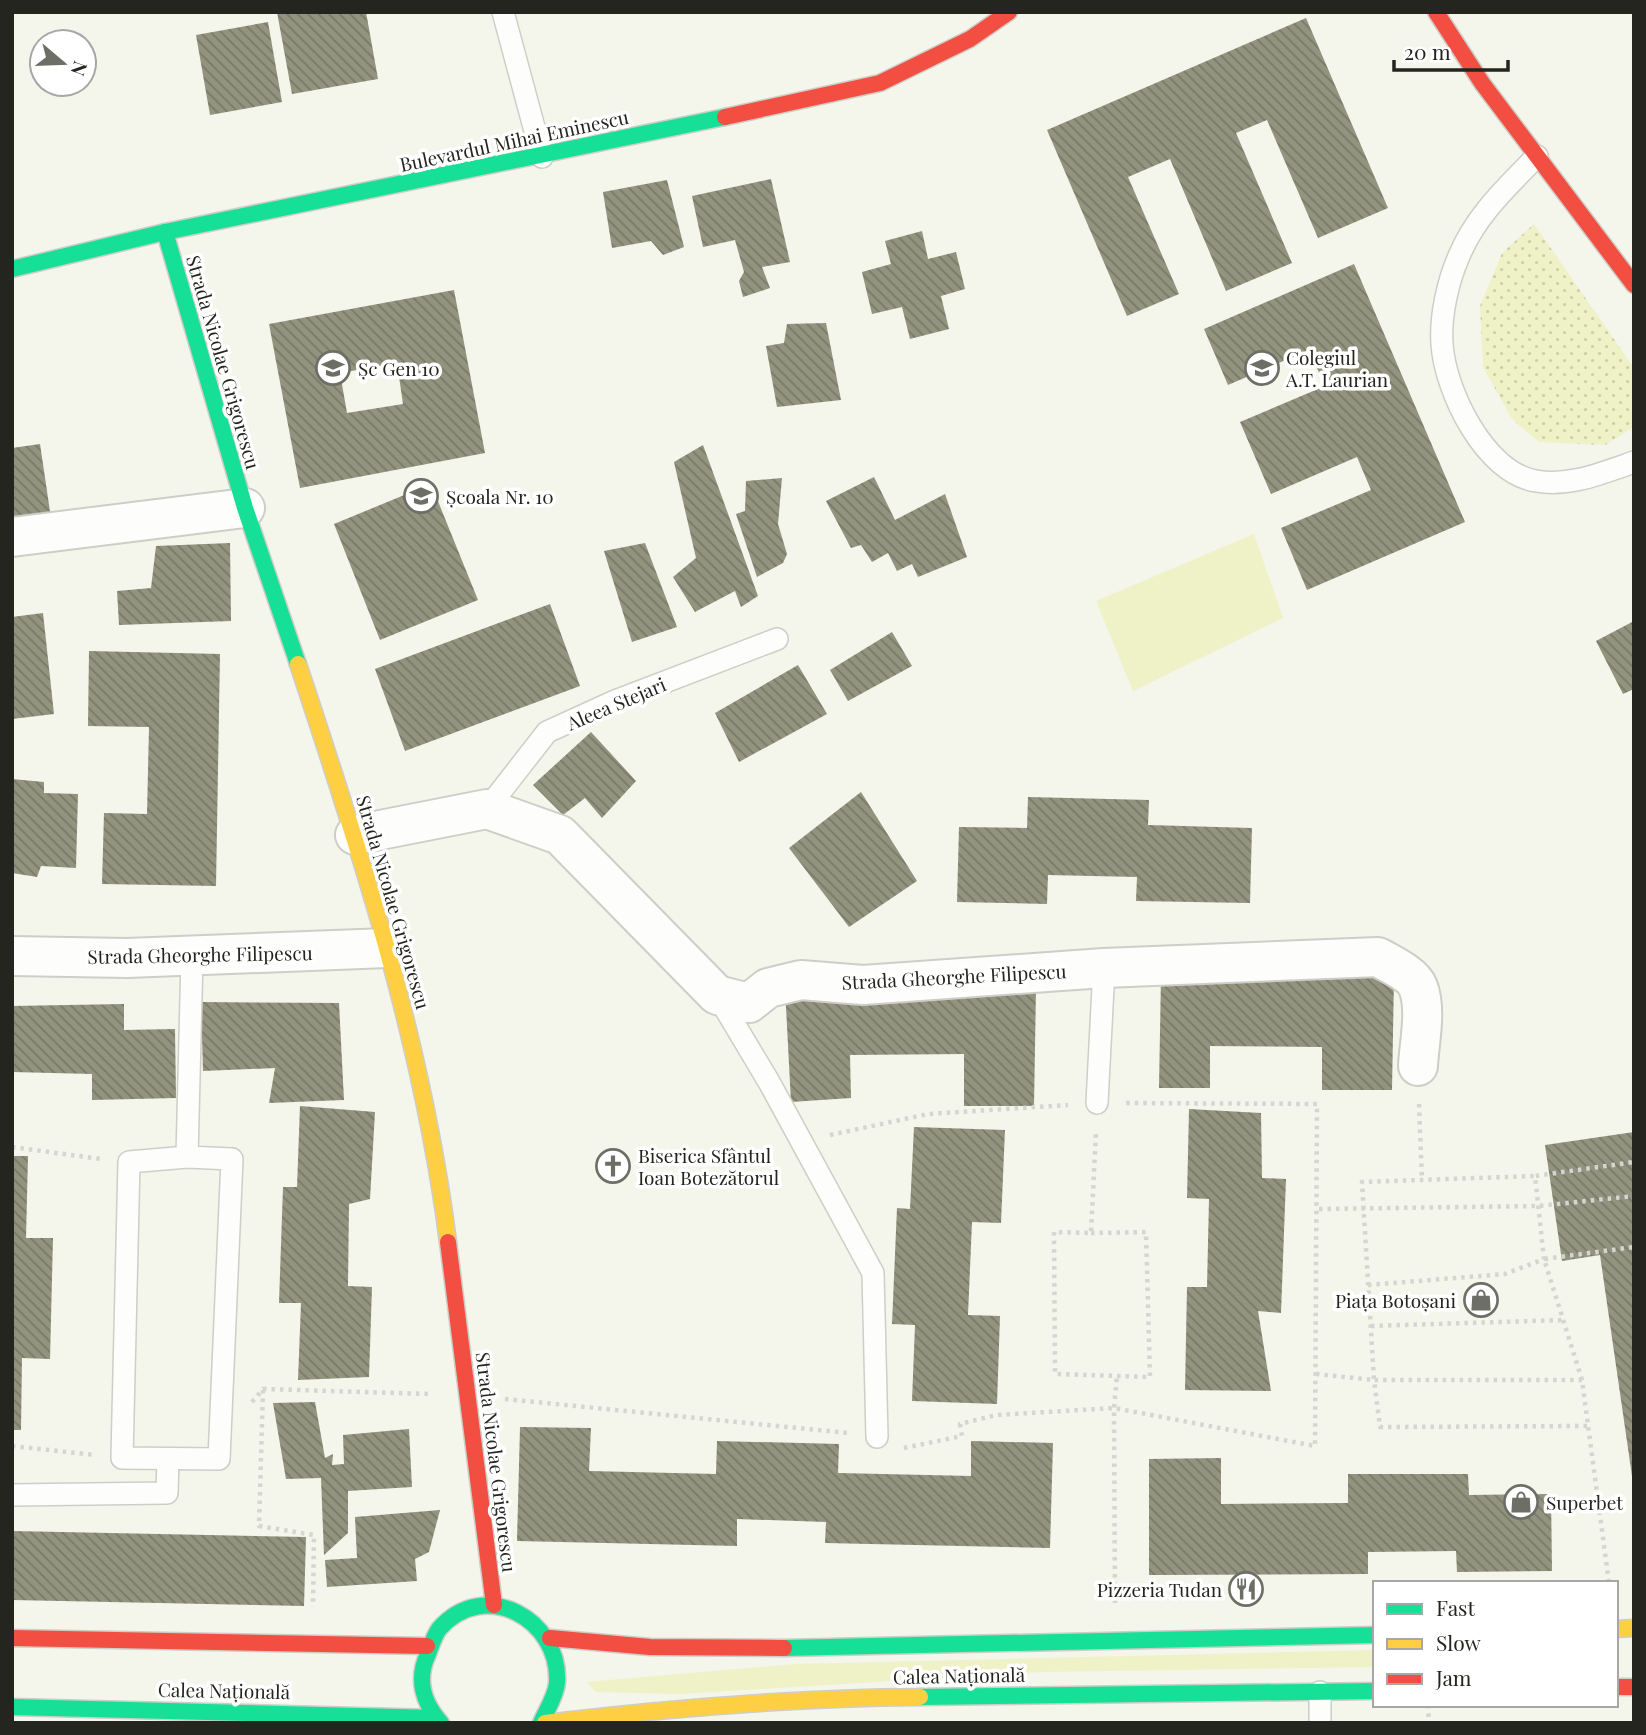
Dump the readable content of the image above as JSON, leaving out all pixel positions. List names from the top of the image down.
{
  "streets": {
    "main road": ["Bulevardul Mihai Eminescu", "Strada Nicolae Grigorescu", "Calea Națională"],
    "street": ["Strada Gheorghe Filipescu"],
    "lane": ["Aleea Stejari"]
  },
  "crossings": [
    ["Bulevardul Mihai Eminescu", "Strada Nicolae Grigorescu"],
    ["Strada Nicolae Grigorescu", "Strada Gheorghe Filipescu"]
  ],
  "places": {
    "school or university": ["Șc Gen 10", "Colegiul A.T. Laurian", "Școala Nr. 10"],
    "church": ["Biserica Sfântul Ioan Botezătorul"],
    "shop": ["Piața Botoșani", "Superbet"],
    "restaurant": ["Pizzeria Tudan"]
  },
  "legend": ["Fast", "Slow", "Jam"],
  "scale_bar": "20 m",
  "north": "right"
}
